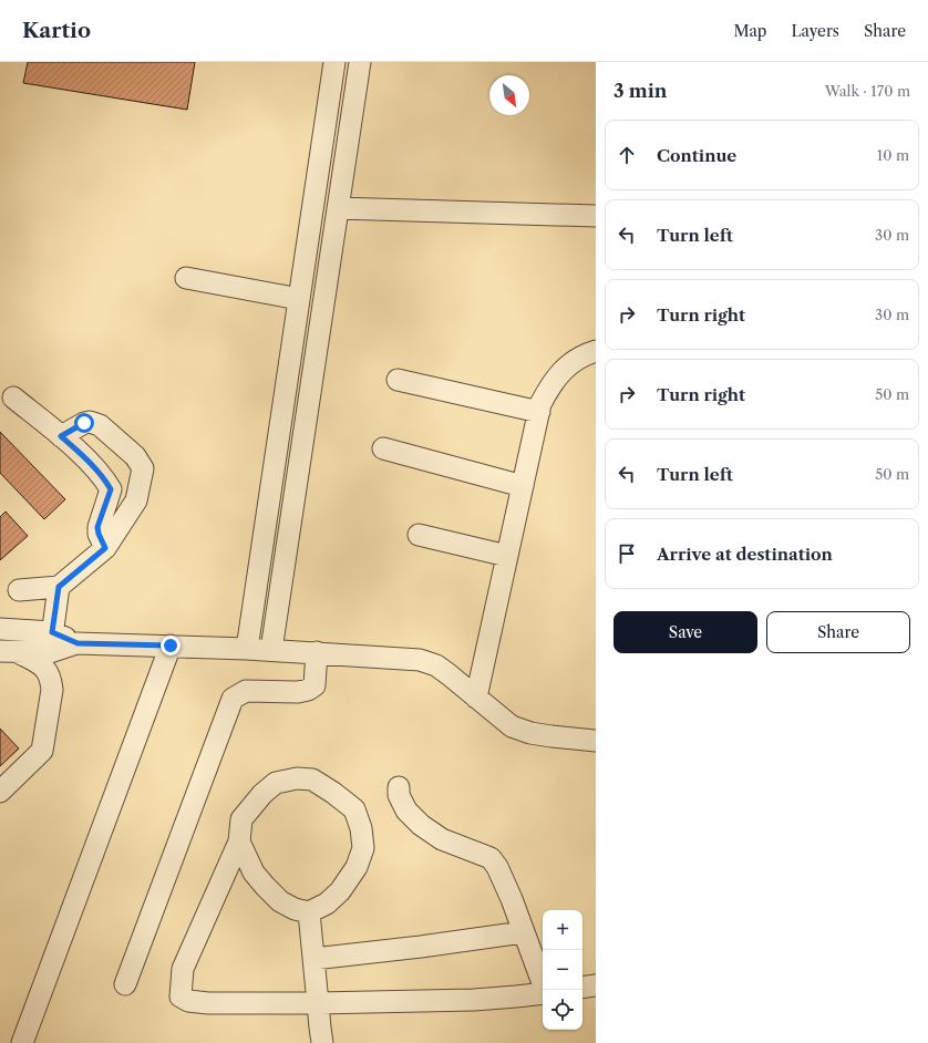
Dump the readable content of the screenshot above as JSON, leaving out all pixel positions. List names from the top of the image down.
{
  "north": "bottom right",
  "page": {
    "header": "Kartio",
    "nav": ["Map", "Layers", "Share"],
    "heading": ["3 min", "Walk · 170 m"],
    "list": [
      ["Continue", "10 m"],
      ["Turn left", "30 m"],
      ["Turn right", "30 m"],
      ["Turn right", "50 m"],
      ["Turn left", "50 m"],
      "Arrive at destination"
    ],
    "buttons": ["Save", "Share"],
    "map_buttons": ["+", "−"]
  }
}
